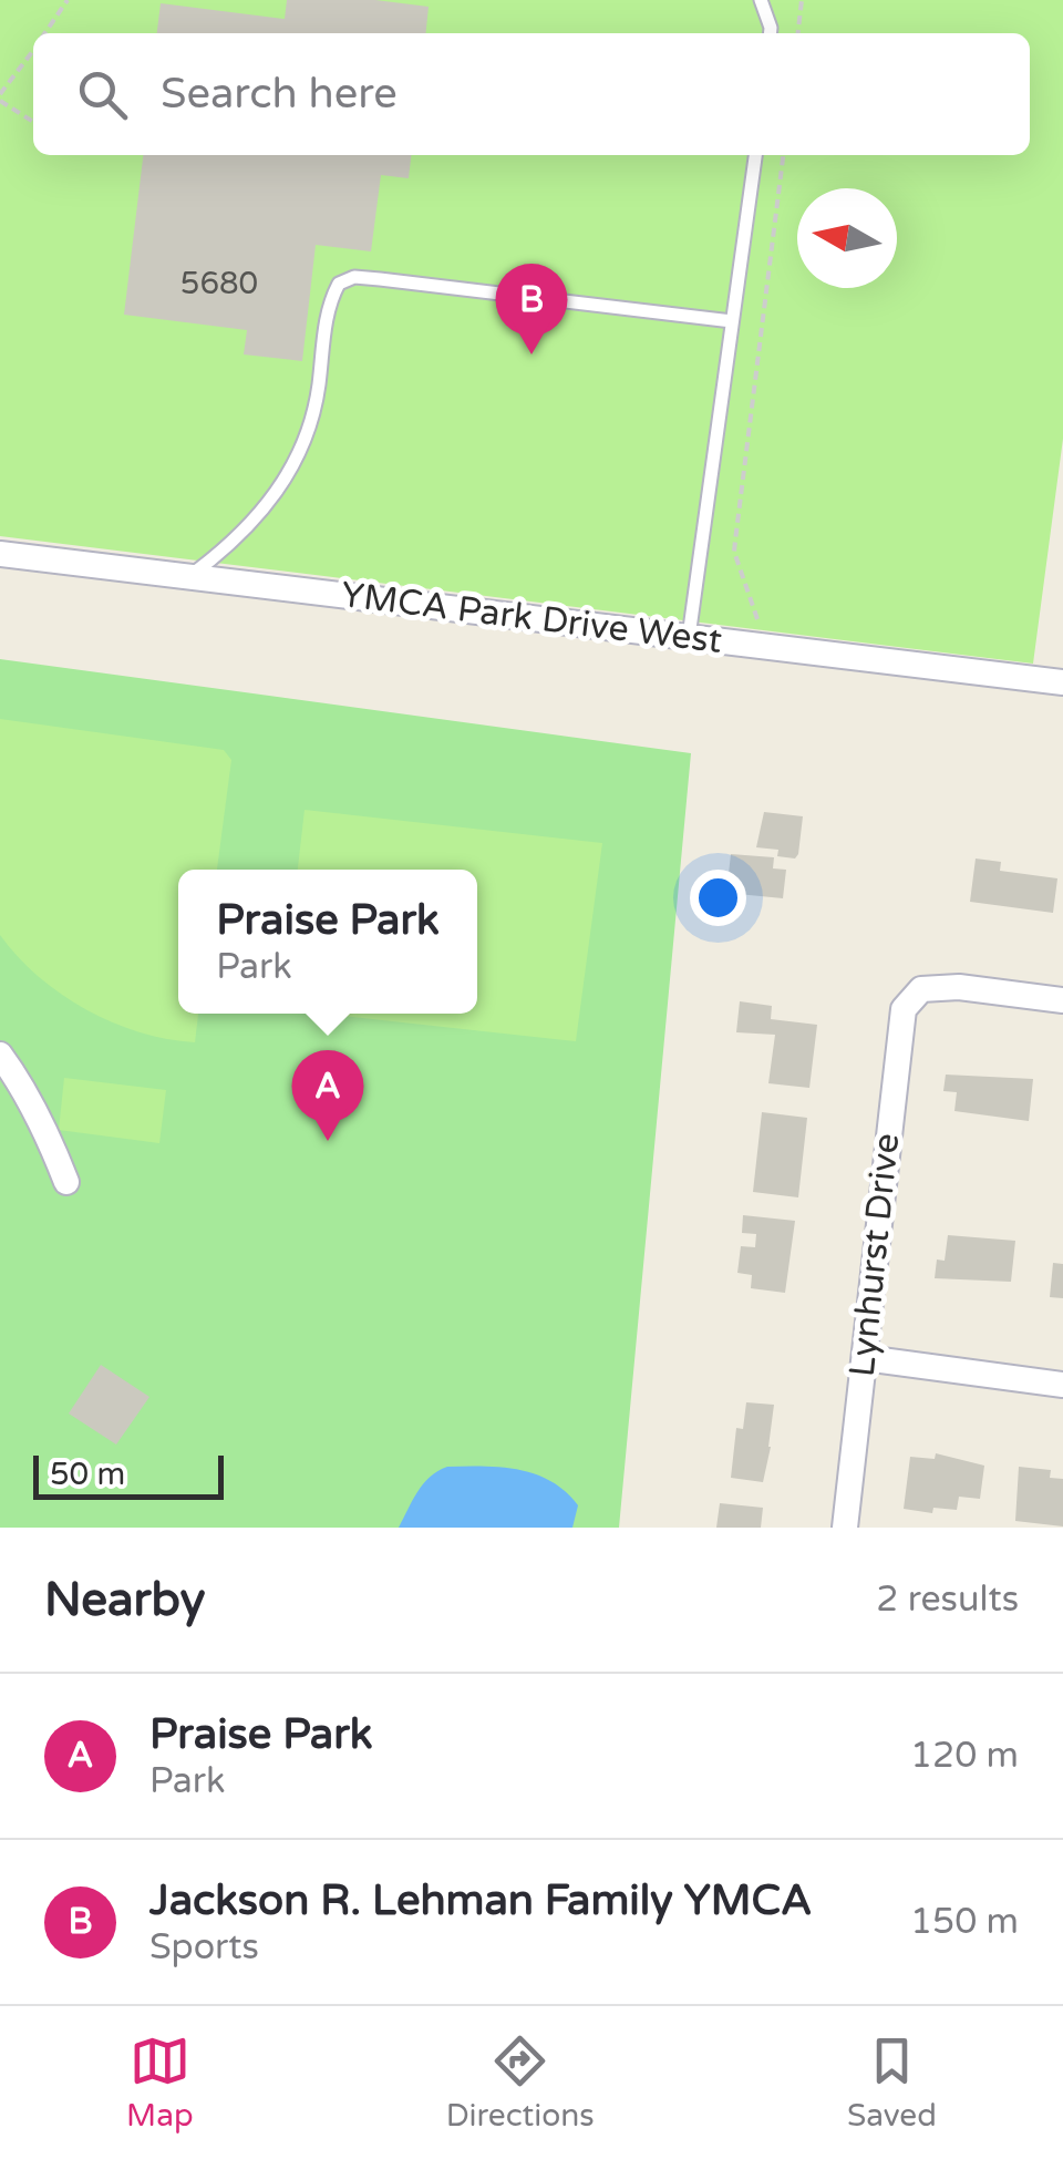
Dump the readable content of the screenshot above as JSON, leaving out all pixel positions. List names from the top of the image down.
{
  "streets": {
    "street": ["YMCA Park Drive West", "Lynhurst Drive"]
  },
  "house_numbers": ["5680"],
  "scale_bar": "50 m",
  "north": "left",
  "page": {
    "search": "Search here",
    "pins": ["B", "A"],
    "popup": ["Praise Park", "Park"],
    "scale": "50 m",
    "heading": ["Nearby", "2 results"],
    "list": [
      {
        "mark": "A",
        "name": "Praise Park",
        "note": "Park",
        "value": "120 m"
      },
      {
        "mark": "B",
        "name": "Jackson R. Lehman Family YMCA",
        "note": "Sports",
        "value": "150 m"
      }
    ],
    "nav": ["Map", "Directions", "Saved"]
  }
}
